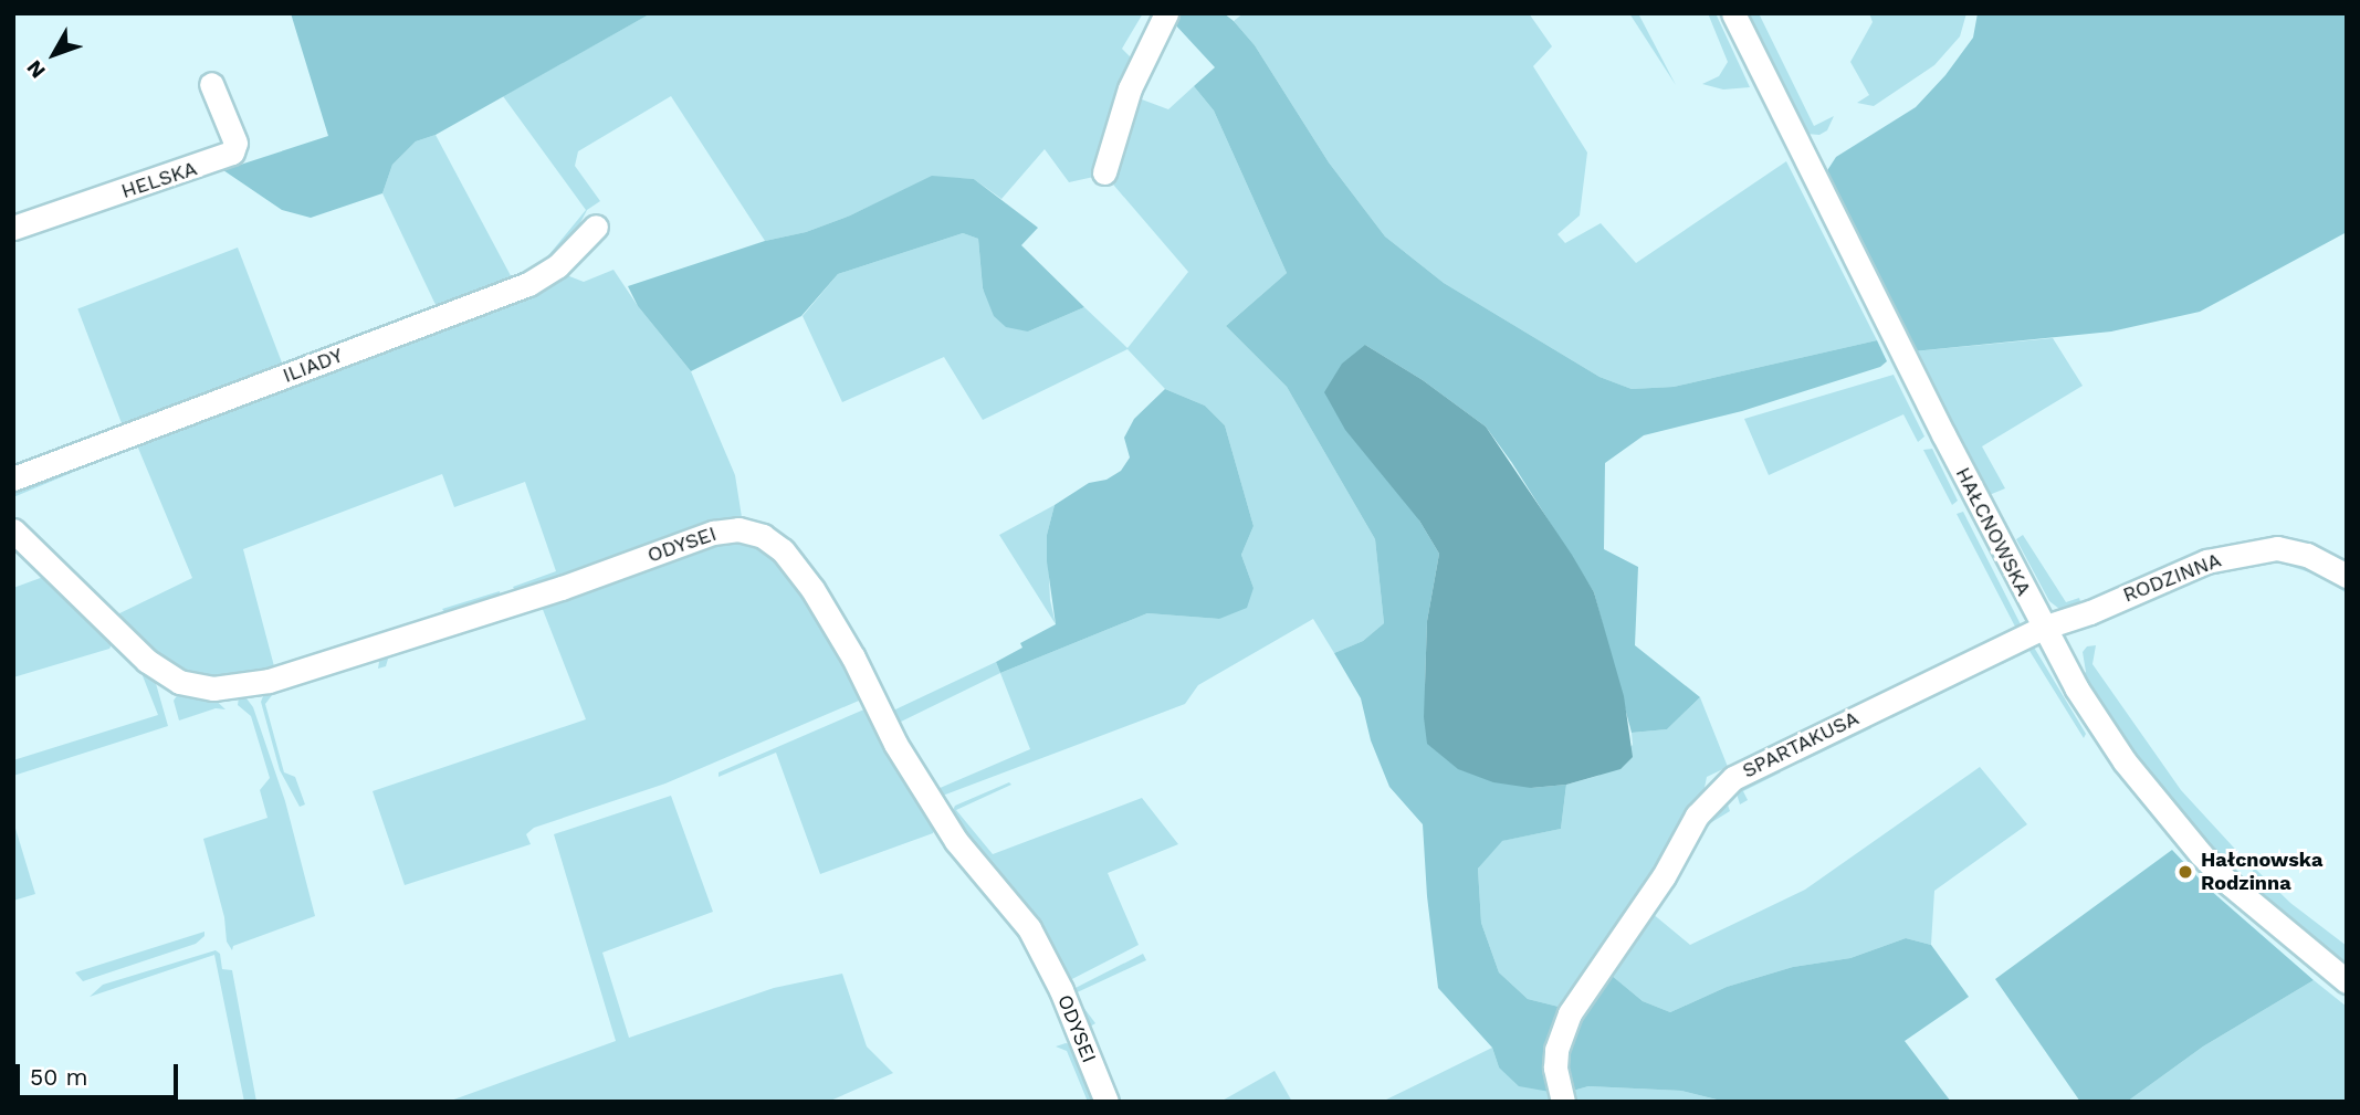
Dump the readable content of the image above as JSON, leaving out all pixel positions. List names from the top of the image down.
{
  "streets": {
    "street": [
      "HELSKA",
      "ILIADY",
      "HAŁCNOWSKA",
      "ODYSEI",
      "RODZINNA",
      "SPARTAKUSA"
    ]
  },
  "crossings": [
    ["HAŁCNOWSKA", "RODZINNA"],
    ["HAŁCNOWSKA", "SPARTAKUSA"],
    ["RODZINNA", "SPARTAKUSA"]
  ],
  "places": ["Hałcnowska Rodzinna"],
  "scale_bar": "50 m",
  "north": "bottom left"
}
